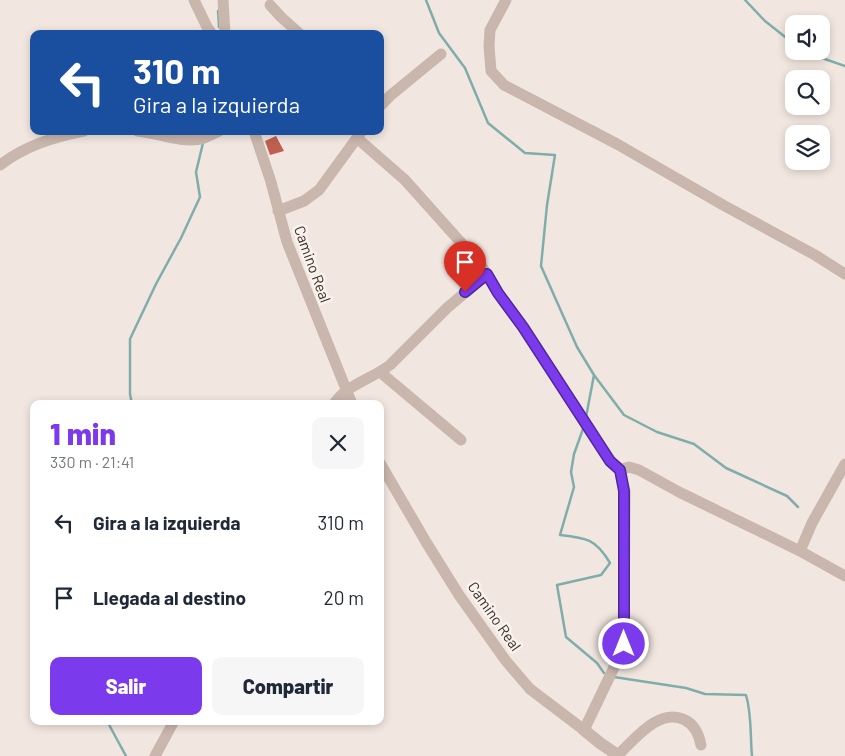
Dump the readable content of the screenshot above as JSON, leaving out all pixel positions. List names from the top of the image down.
{
  "streets": {
    "street": ["Camino Real"]
  },
  "page": {
    "turn": ["310 m", "Gira a la izquierda"],
    "heading": ["1 min", "330 m · 21:41"],
    "list": [
      {
        "name": "Gira a la izquierda",
        "value": "310 m"
      },
      {
        "name": "Llegada al destino",
        "value": "20 m"
      }
    ],
    "buttons": ["Salir", "Compartir"]
  }
}
